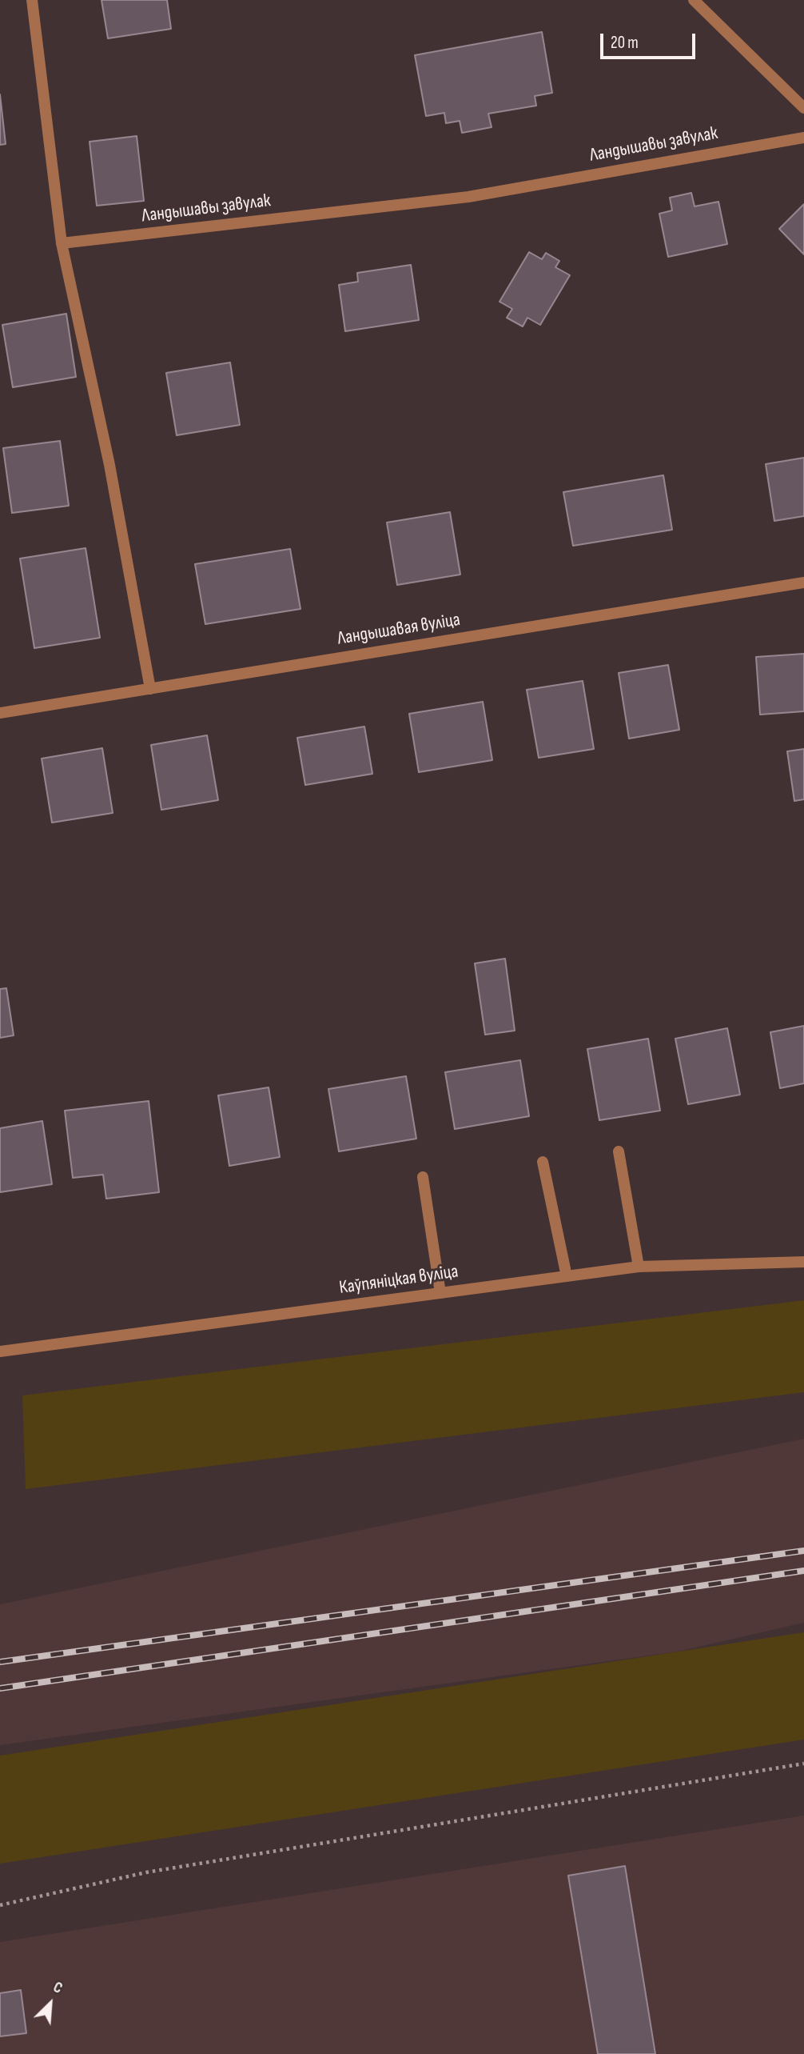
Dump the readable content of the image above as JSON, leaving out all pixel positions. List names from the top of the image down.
{
  "streets": {
    "street": ["Ландышавы завулак", "Ландышавая вуліца", "Каўпяніцкая вуліца"]
  },
  "scale_bar": "20 m",
  "north": "top right"
}
